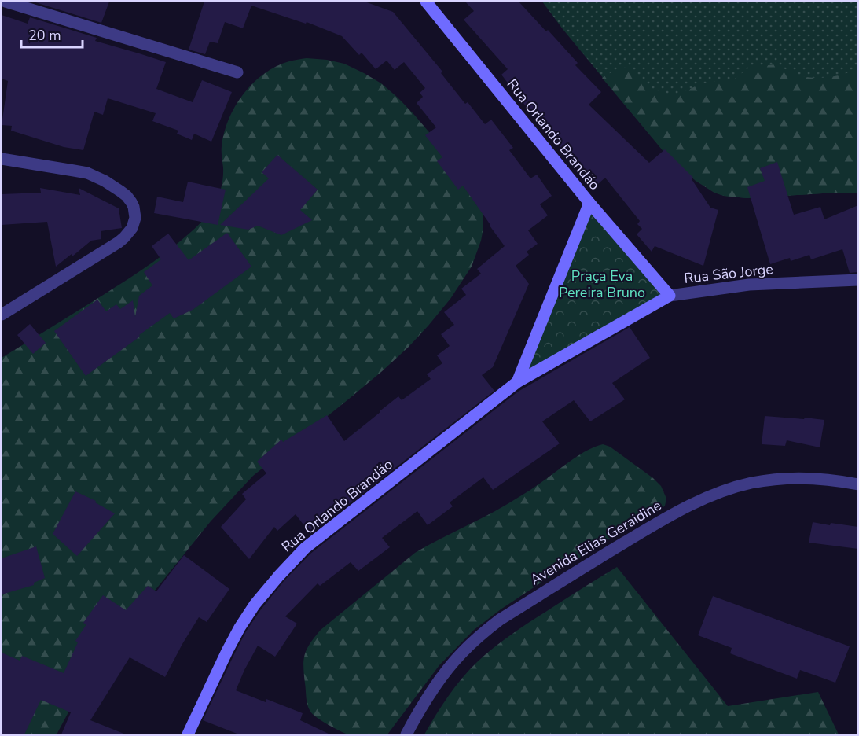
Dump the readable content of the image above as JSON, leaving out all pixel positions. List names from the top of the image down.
{
  "streets": {
    "street": ["Rua Orlando Brandão", "Rua São Jorge", "Avenida Elias Geraidine"]
  },
  "crossings": [
    ["Rua Orlando Brandão", "Rua São Jorge"]
  ],
  "parks": ["Praça Eva Pereira Bruno"],
  "scale_bar": "20 m"
}
